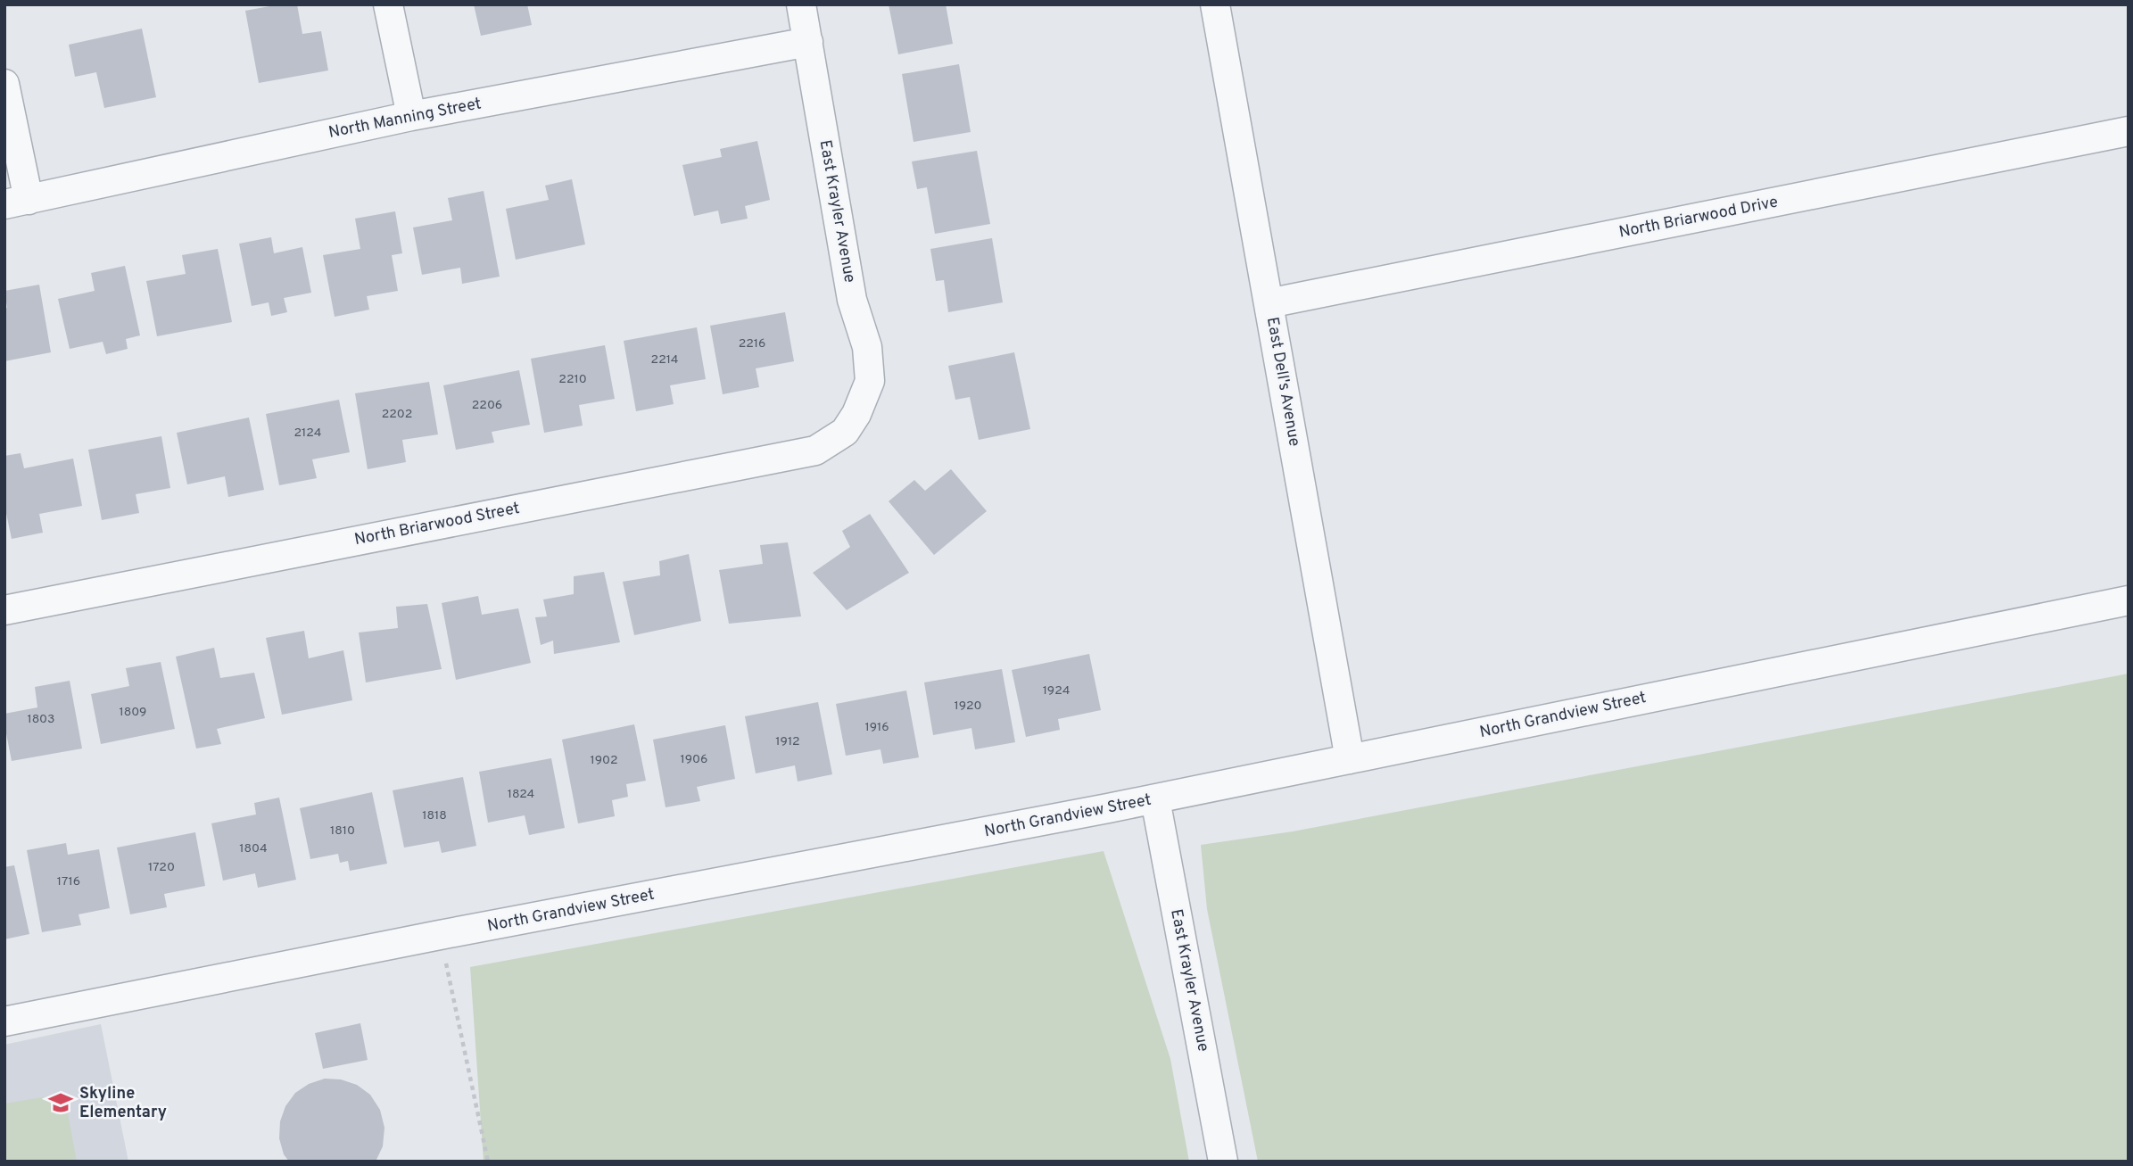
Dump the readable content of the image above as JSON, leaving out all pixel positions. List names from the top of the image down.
{
  "streets": {
    "street": [
      "North Manning Street",
      "East Krayler Avenue",
      "North Briarwood Drive",
      "East Dell's Avenue",
      "North Briarwood Street",
      "North Grandview Street"
    ]
  },
  "crossings": [
    ["North Manning Street", "East Krayler Avenue"],
    ["East Krayler Avenue", "North Briarwood Street"],
    ["East Krayler Avenue", "North Grandview Street"],
    ["North Briarwood Drive", "East Dell's Avenue"],
    ["East Dell's Avenue", "North Grandview Street"]
  ],
  "places": {
    "school or university": ["Skyline Elementary"]
  },
  "house_numbers": [
    "2216",
    "2214",
    "2210",
    "2206",
    "2202",
    "2124",
    "1924",
    "1920",
    "1809",
    "1803",
    "1916",
    "1912",
    "1906",
    "1902",
    "1824",
    "1818",
    "1810",
    "1804",
    "1720",
    "1716"
  ]
}
